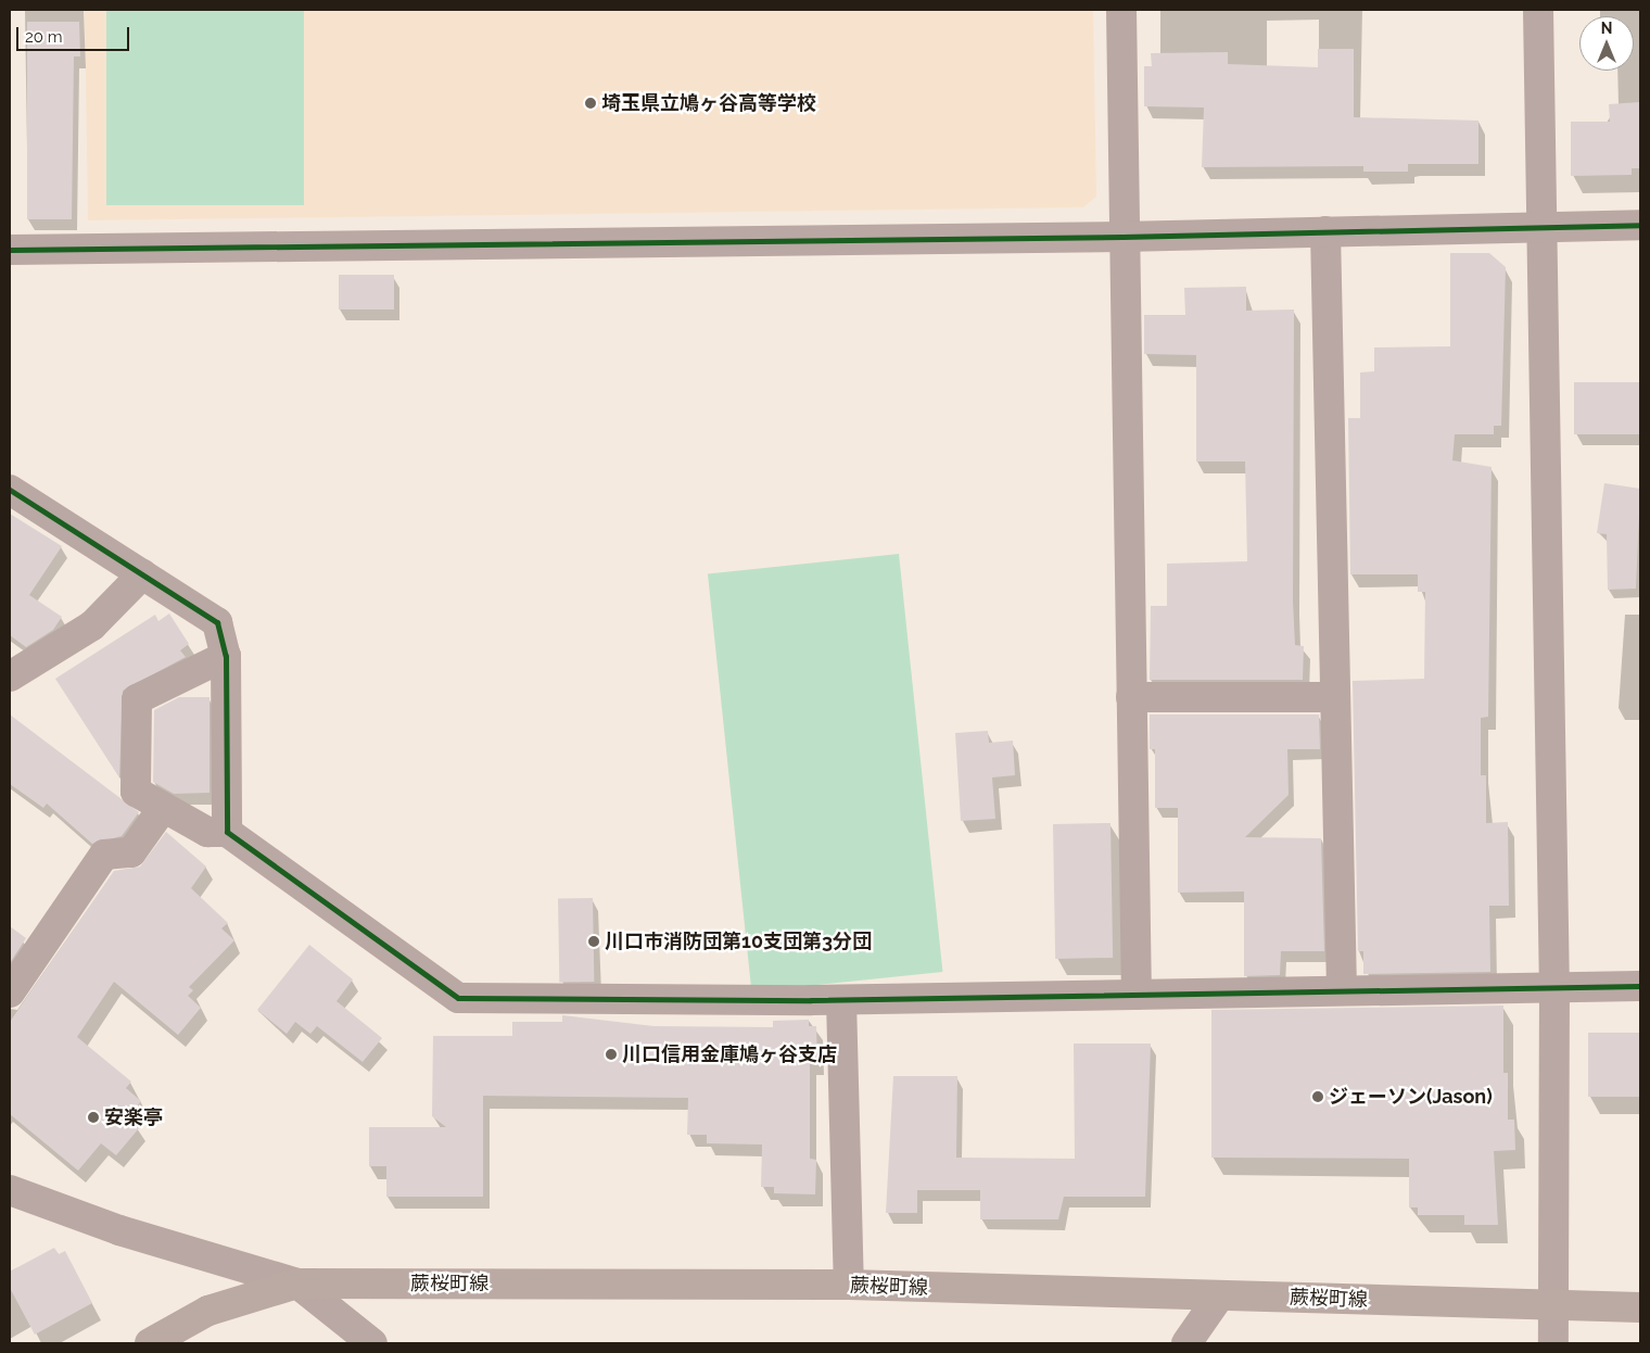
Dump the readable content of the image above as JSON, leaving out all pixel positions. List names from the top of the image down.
{
  "streets": {
    "main road": ["蕨桜町線"]
  },
  "places": [
    "埼玉県立鳩ヶ谷高等学校",
    "川口市消防団第10支団第3分団",
    "川口信用金庫鳩ヶ谷支店",
    "ジェーソン(Jason)",
    "安楽亭"
  ],
  "scale_bar": "20 m",
  "north": "top"
}
